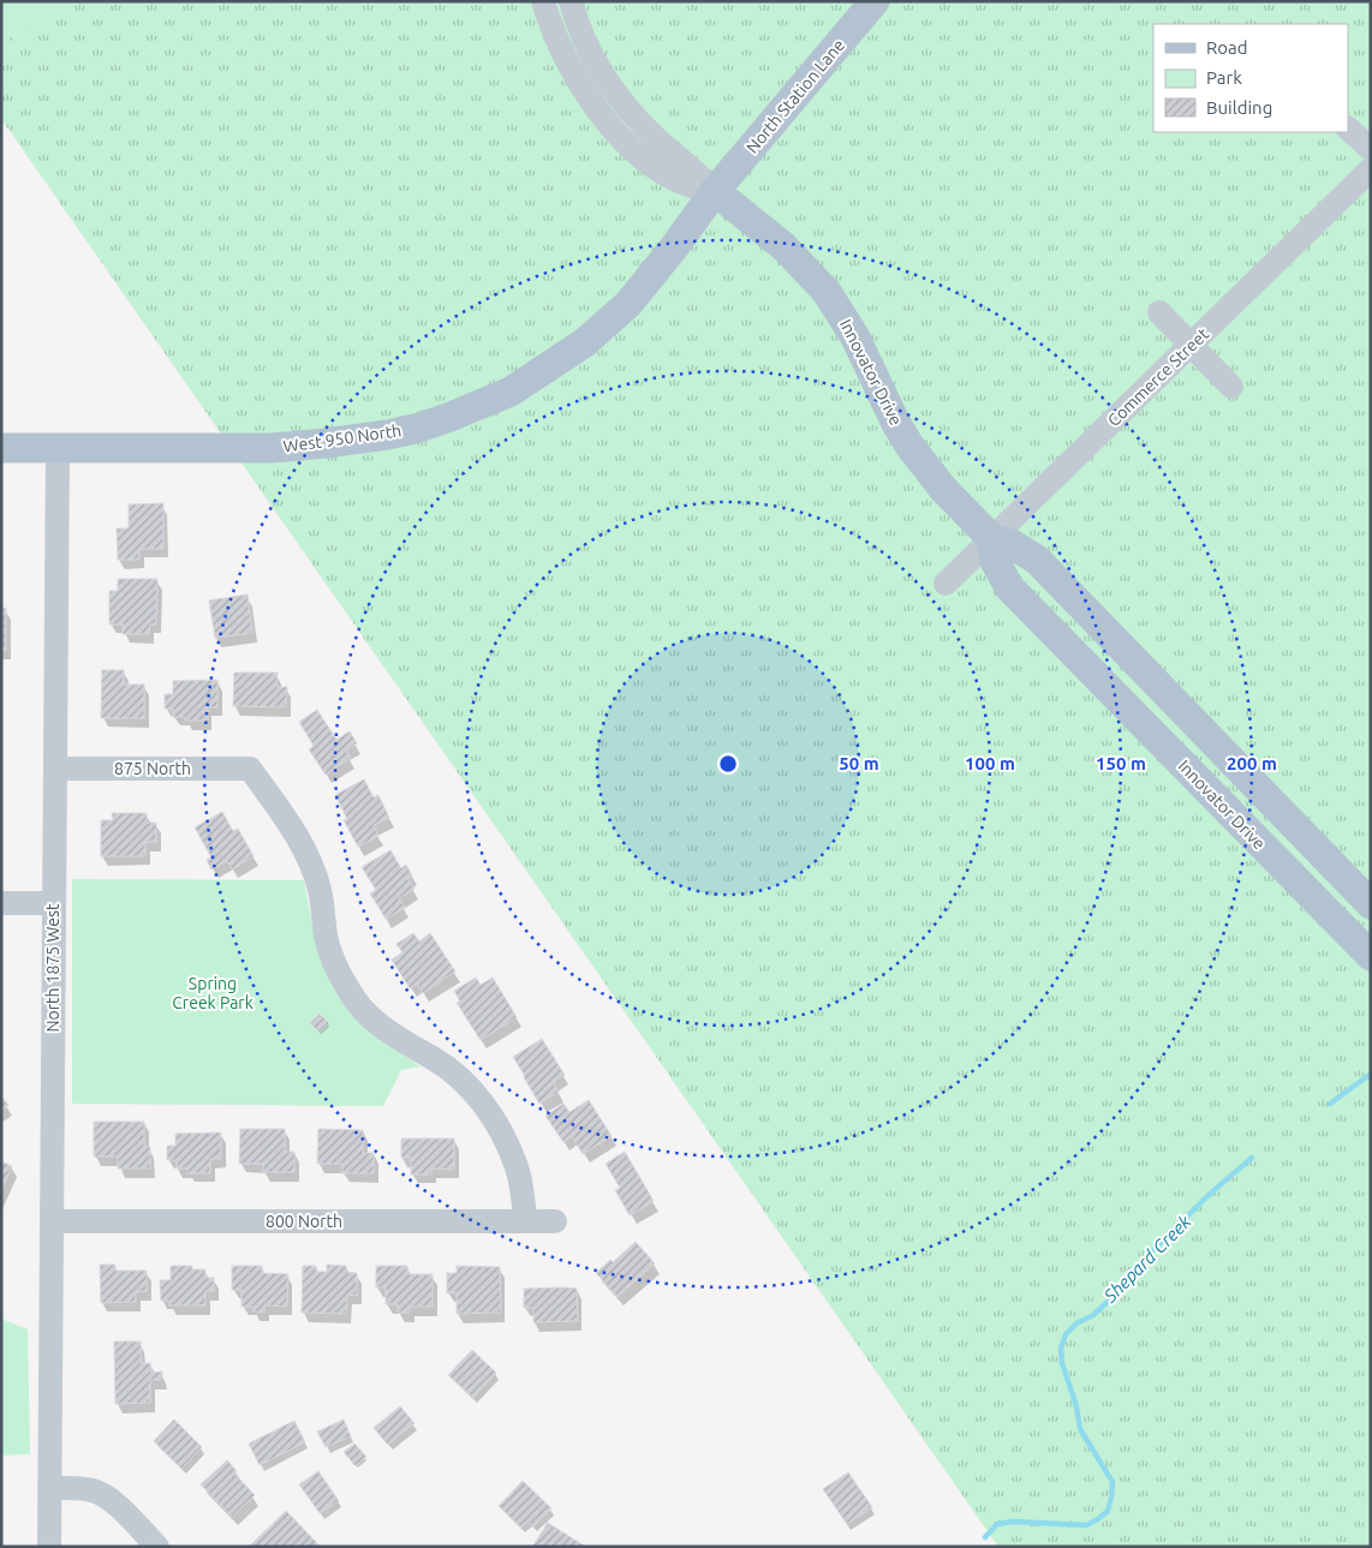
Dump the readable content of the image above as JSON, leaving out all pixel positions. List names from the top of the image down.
{
  "streets": {
    "main road": ["North Station Lane", "Innovator Drive", "West 950 North"],
    "street": [
      "Commerce Street",
      "875 North",
      "North 1875 West",
      "800 North"
    ]
  },
  "crossings": [
    ["North Station Lane", "Innovator Drive"],
    ["North Station Lane", "West 950 North"],
    ["Innovator Drive", "Commerce Street"],
    ["Innovator Drive", "West 950 North"],
    ["West 950 North", "North 1875 West"],
    ["875 North", "North 1875 West"],
    ["875 North", "800 North"],
    ["North 1875 West", "800 North"]
  ],
  "water": ["Shepard Creek"],
  "parks": ["Spring Creek Park"],
  "legend": ["Road", "Park", "Building"],
  "rings": [
    "50 m",
    "100 m",
    "150 m",
    "200 m"
  ]
}
